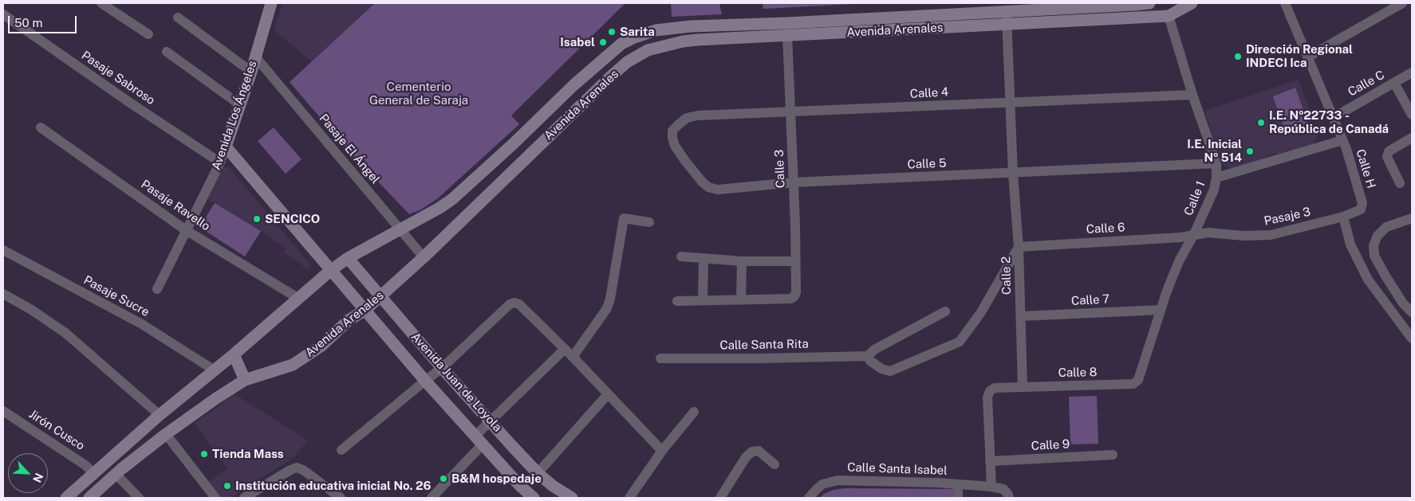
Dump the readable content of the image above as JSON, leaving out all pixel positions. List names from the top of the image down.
{
  "streets": {
    "street": [
      "Avenida Arenales",
      "Pasaje Sabroso",
      "Calle C",
      "Calle 4",
      "Avenida Los Ángeles",
      "Pasaje El Ángel",
      "Calle 5",
      "Calle 3",
      "Calle H",
      "Calle 1",
      "Pasaje Ravello",
      "Pasaje 3",
      "Calle 6",
      "Calle 2",
      "Pasaje Sucre",
      "Calle 7",
      "Calle Santa Rita",
      "Calle 8",
      "Avenida Juan de Loyola",
      "Jirón Cusco",
      "Calle 9",
      "Calle Santa Isabel"
    ]
  },
  "crossings": [
    ["Avenida Arenales", "Pasaje El Ángel"],
    ["Avenida Arenales", "Calle 3"],
    ["Avenida Arenales", "Calle 1"],
    ["Avenida Arenales", "Pasaje Ravello"],
    ["Avenida Arenales", "Calle 2"],
    ["Avenida Arenales", "Pasaje Sucre"],
    ["Avenida Arenales", "Avenida Juan de Loyola"],
    ["Avenida Arenales", "Jirón Cusco"],
    ["Pasaje Sabroso", "Avenida Los Ángeles"],
    ["Calle C", "Calle H"],
    ["Calle 4", "Calle 5"],
    ["Calle 4", "Calle 3"],
    ["Calle 4", "Calle 1"],
    ["Calle 4", "Calle 2"],
    ["Avenida Los Ángeles", "Pasaje El Ángel"],
    ["Avenida Los Ángeles", "Pasaje Ravello"],
    ["Avenida Los Ángeles", "Avenida Juan de Loyola"],
    ["Calle 5", "Calle 3"],
    ["Calle 5", "Calle 1"],
    ["Calle 5", "Calle 2"],
    ["Calle H", "Pasaje 3"],
    ["Calle 1", "Pasaje 3"],
    ["Calle 1", "Calle 6"],
    ["Calle 1", "Calle 7"],
    ["Calle 1", "Calle 8"],
    ["Pasaje 3", "Calle 6"],
    ["Calle 6", "Calle 2"],
    ["Calle 2", "Calle 7"],
    ["Calle 2", "Calle 8"]
  ],
  "parks": ["Cementerio General de Saraja"],
  "places": [
    "Sarita",
    "Isabel",
    "Dirección Regional INDECI Ica",
    "I.E. Nº22733 - República de Canadá",
    "I.E. Inicial Nº 514",
    "SENCICO",
    "Tienda Mass",
    "B&M hospedaje",
    "Institución educativa inicial No. 26"
  ],
  "scale_bar": "50 m",
  "north": "bottom right"
}
